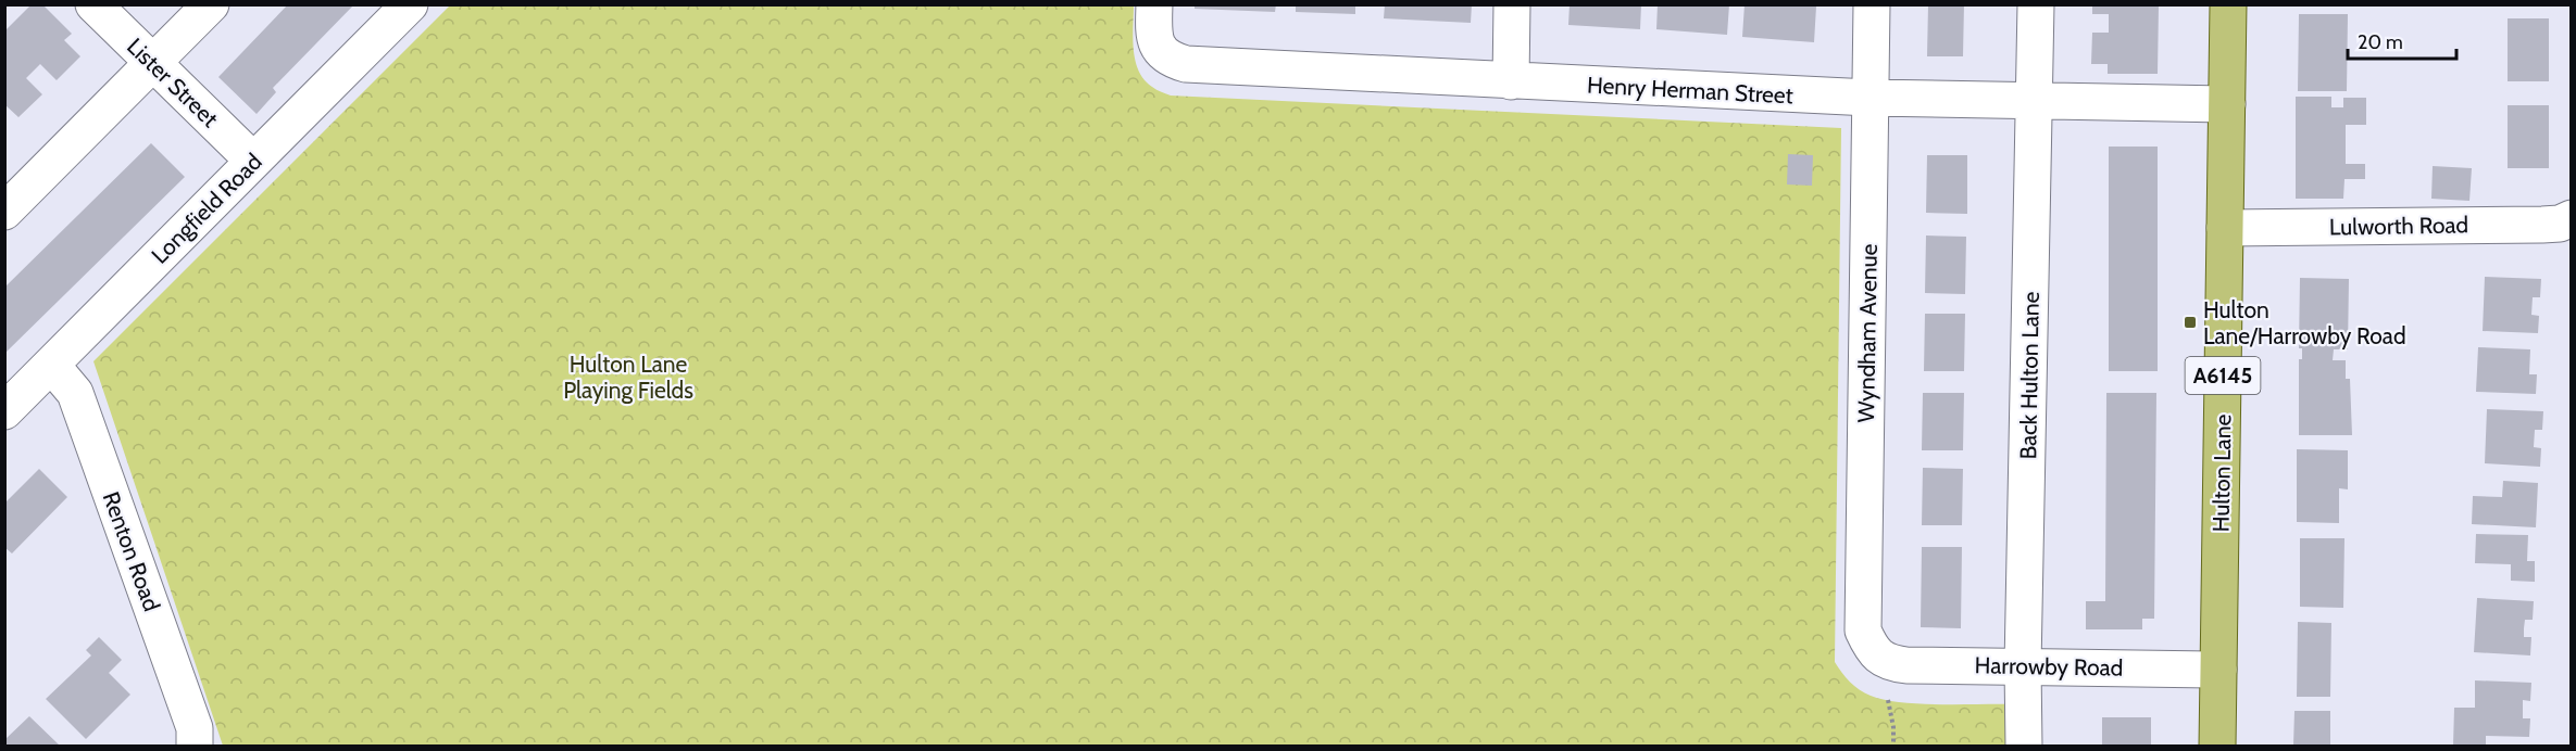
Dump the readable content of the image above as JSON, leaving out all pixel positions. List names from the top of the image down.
{
  "streets": {
    "main road": ["A6145", "Hulton Lane"],
    "street": [
      "Lister Street",
      "Henry Herman Street",
      "Longfield Road",
      "Lulworth Road",
      "Wyndham Avenue",
      "Back Hulton Lane",
      "Renton Road",
      "Harrowby Road"
    ]
  },
  "crossings": [
    ["Lister Street", "Longfield Road"],
    ["Henry Herman Street", "Wyndham Avenue"],
    ["Henry Herman Street", "Back Hulton Lane"],
    ["Henry Herman Street", "Hulton Lane"],
    ["Longfield Road", "Renton Road"],
    ["Lulworth Road", "Hulton Lane"],
    ["Wyndham Avenue", "Harrowby Road"],
    ["Back Hulton Lane", "Harrowby Road"],
    ["Hulton Lane", "Harrowby Road"]
  ],
  "parks": ["Hulton Lane Playing Fields"],
  "places": {
    "transit": ["Hulton Lane/Harrowby Road"]
  },
  "scale_bar": "20 m"
}
